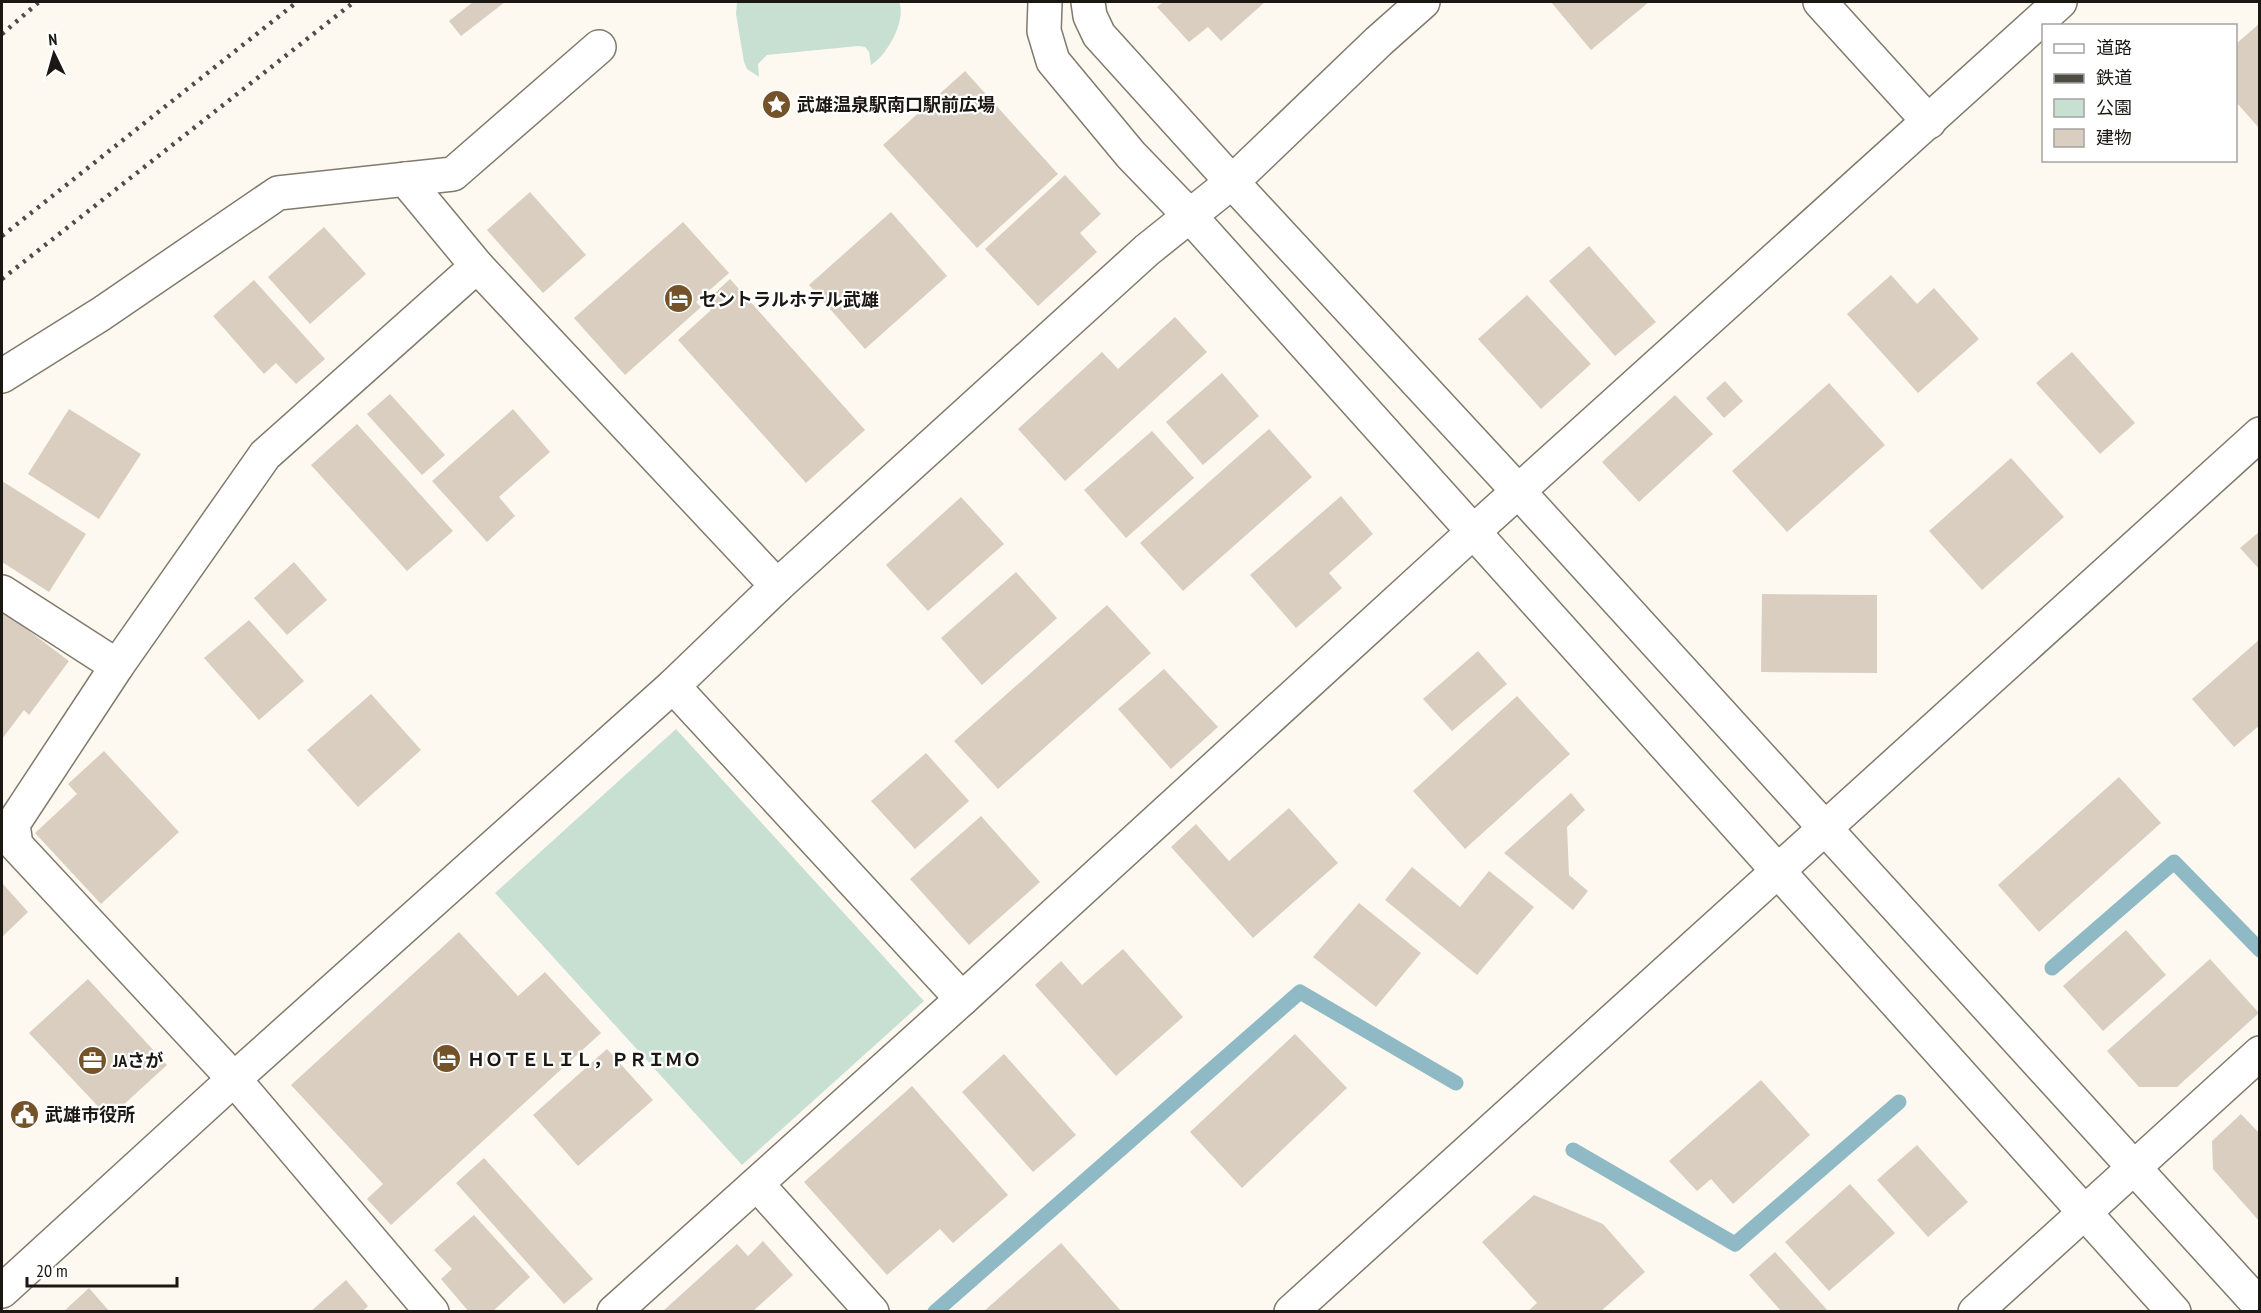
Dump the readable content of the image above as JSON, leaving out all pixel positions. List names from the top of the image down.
{
  "places": {
    "place": ["武雄温泉駅南口駅前広場"],
    "hotel": ["セントラルホテル武雄", "ＨＯＴＥＬＩＬ，ＰＲＩＭＯ"],
    "office": ["JAさが"],
    "public building": ["武雄市役所"]
  },
  "legend": [
    "道路",
    "鉄道",
    "公園",
    "建物"
  ],
  "scale_bar": "20 m",
  "north": "top"
}
